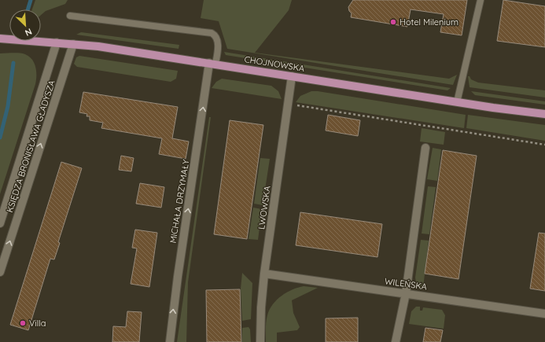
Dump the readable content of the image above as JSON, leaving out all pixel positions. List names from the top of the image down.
{
  "streets": {
    "main road": ["CHOJNOWSKA"],
    "street": [
      "KSIĘDZA BRONISŁAWA GŁADYSZA",
      "MICHAŁA DRZYMAŁY",
      "LWOWSKA",
      "WILEŃSKA"
    ]
  },
  "crossings": [
    ["CHOJNOWSKA", "KSIĘDZA BRONISŁAWA GŁADYSZA"],
    ["CHOJNOWSKA", "MICHAŁA DRZYMAŁY"],
    ["CHOJNOWSKA", "LWOWSKA"],
    ["LWOWSKA", "WILEŃSKA"]
  ],
  "one_way": ["MICHAŁA DRZYMAŁY"],
  "places": ["Hotel Milenium", "Villa"],
  "north": "bottom right"
}
